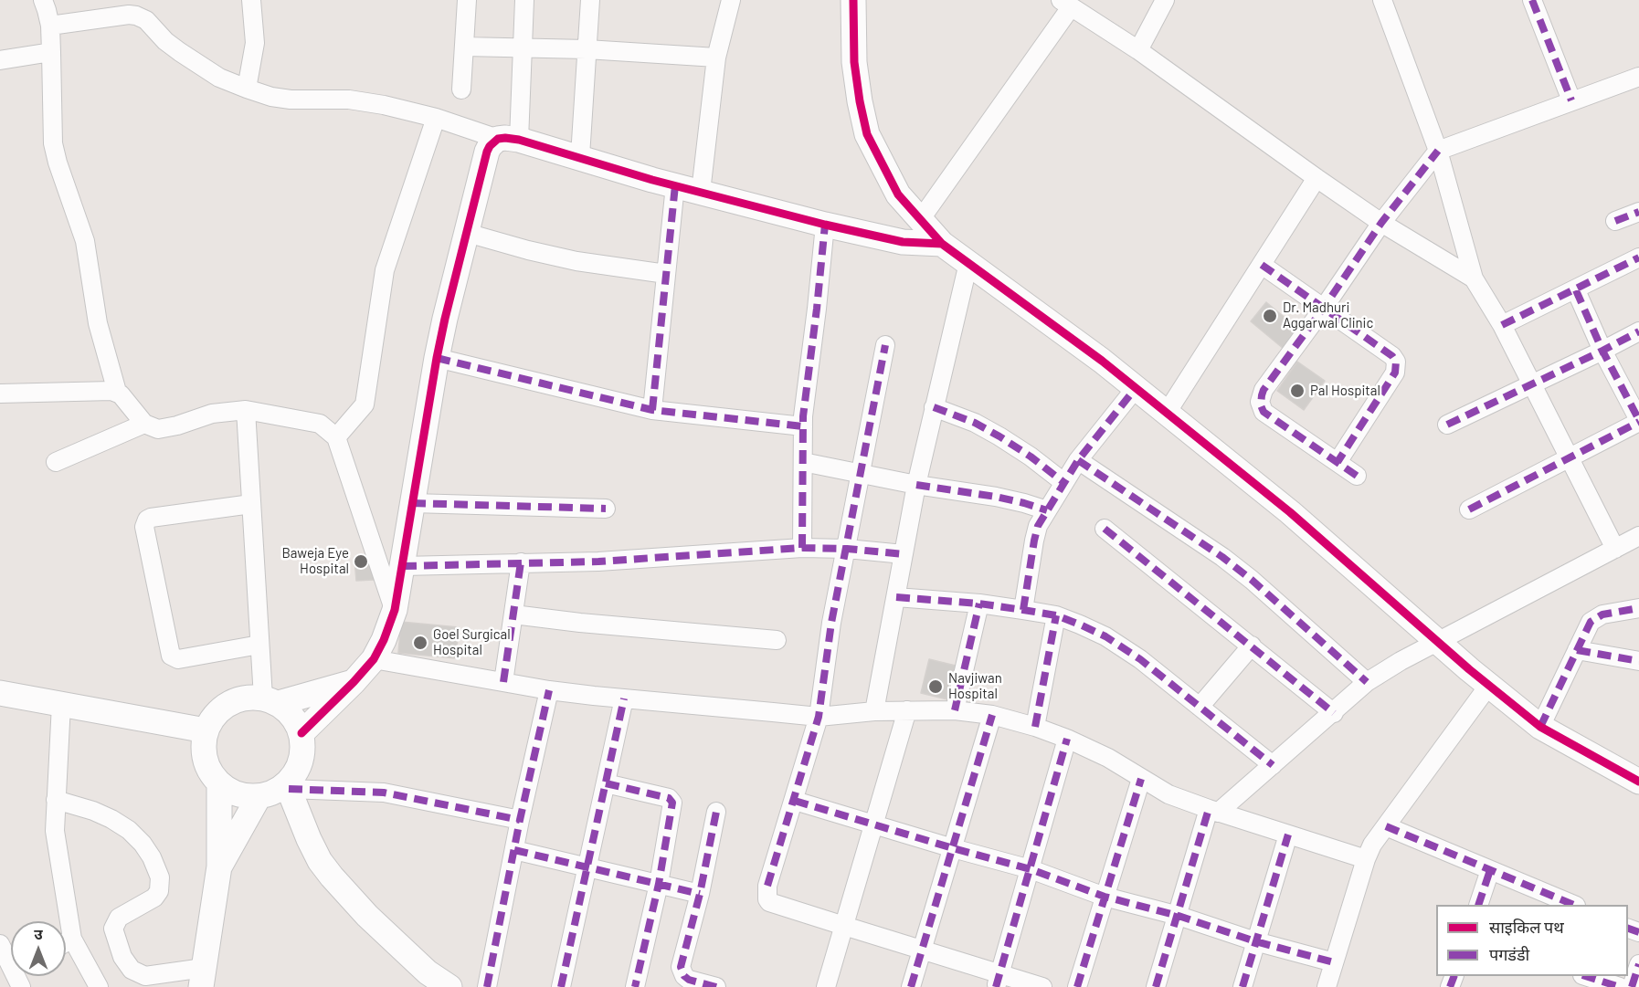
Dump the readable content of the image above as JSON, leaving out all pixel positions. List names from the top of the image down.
{
  "places": [
    "Dr. Madhuri Aggarwal Clinic",
    "Pal Hospital",
    "Baweja Eye Hospital",
    "Goel Surgical Hospital",
    "Navjiwan Hospital"
  ],
  "legend": ["साइकिल पथ", "पगडंडी"],
  "north": "top"
}
